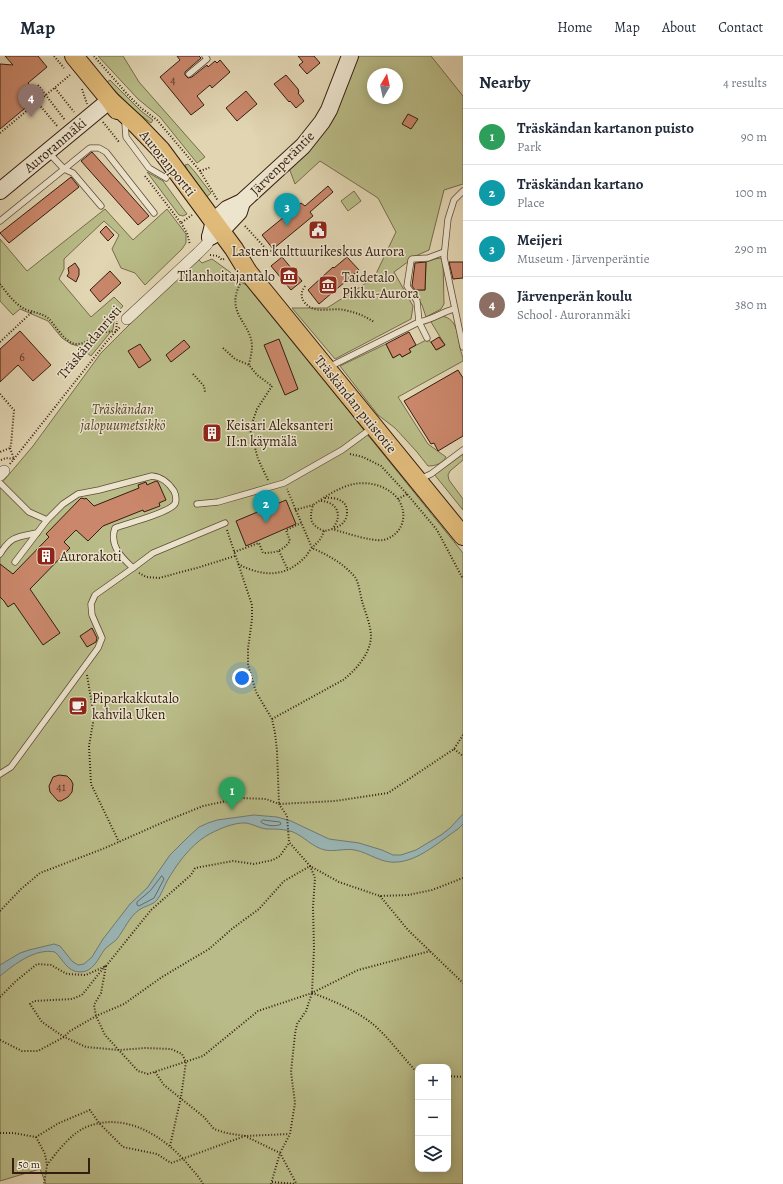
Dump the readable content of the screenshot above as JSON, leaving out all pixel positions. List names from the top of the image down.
{
  "streets": {
    "main road": ["Auroranportti", "Träskändan puistotie"],
    "street": ["Auroranmäki", "Järvenperäntie", "Träskändanristi"]
  },
  "crossings": [
    ["Auroranmäki", "Auroranportti"],
    ["Auroranportti", "Järvenperäntie"],
    ["Auroranportti", "Träskändanristi"],
    ["Auroranportti", "Träskändan puistotie"],
    ["Järvenperäntie", "Träskändanristi"],
    ["Järvenperäntie", "Träskändan puistotie"],
    ["Träskändanristi", "Träskändan puistotie"]
  ],
  "parks": ["Träskändan jalopuumetsikkö"],
  "places": {
    "public building": ["Lasten kulttuurikeskus Aurora"],
    "museum": ["Tilanhoitajantalo", "Taidetalo Pikku-Aurora"],
    "building": ["Keisari Aleksanteri II:n käymälä", "Aurorakoti"],
    "cafe": ["Piparkakkutalo kahvila Uken"]
  },
  "house_numbers": ["4", "6", "41"],
  "scale_bar": "50 m",
  "north": "top",
  "page": {
    "header": "Map",
    "nav": [
      "Home",
      "Map",
      "About",
      "Contact"
    ],
    "heading": ["Nearby", "4 results"],
    "pins": [
      "4",
      "3",
      "2",
      "1"
    ],
    "list": [
      {
        "mark": "1",
        "name": "Träskändan kartanon puisto",
        "note": "Park",
        "value": "90 m"
      },
      {
        "mark": "2",
        "name": "Träskändan kartano",
        "note": "Place",
        "value": "100 m"
      },
      {
        "mark": "3",
        "name": "Meijeri",
        "note": "Museum · Järvenperäntie",
        "value": "290 m"
      },
      {
        "mark": "4",
        "name": "Järvenperän koulu",
        "note": "School · Auroranmäki",
        "value": "380 m"
      }
    ],
    "map_buttons": ["+", "−"],
    "scale": "50 m"
  }
}
